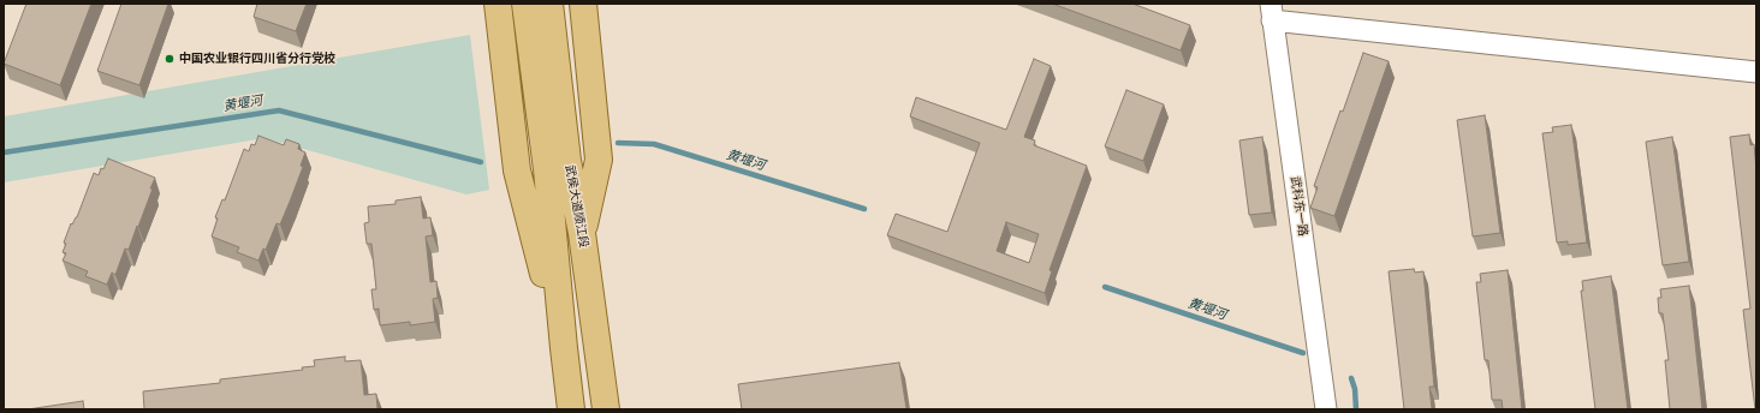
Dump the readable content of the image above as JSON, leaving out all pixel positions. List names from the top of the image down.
{
  "streets": {
    "main road": ["武侯大道顺江段"],
    "street": ["武科东一路"]
  },
  "water": ["黄堰河"],
  "places": ["中国农业银行四川省分行党校"]
}
